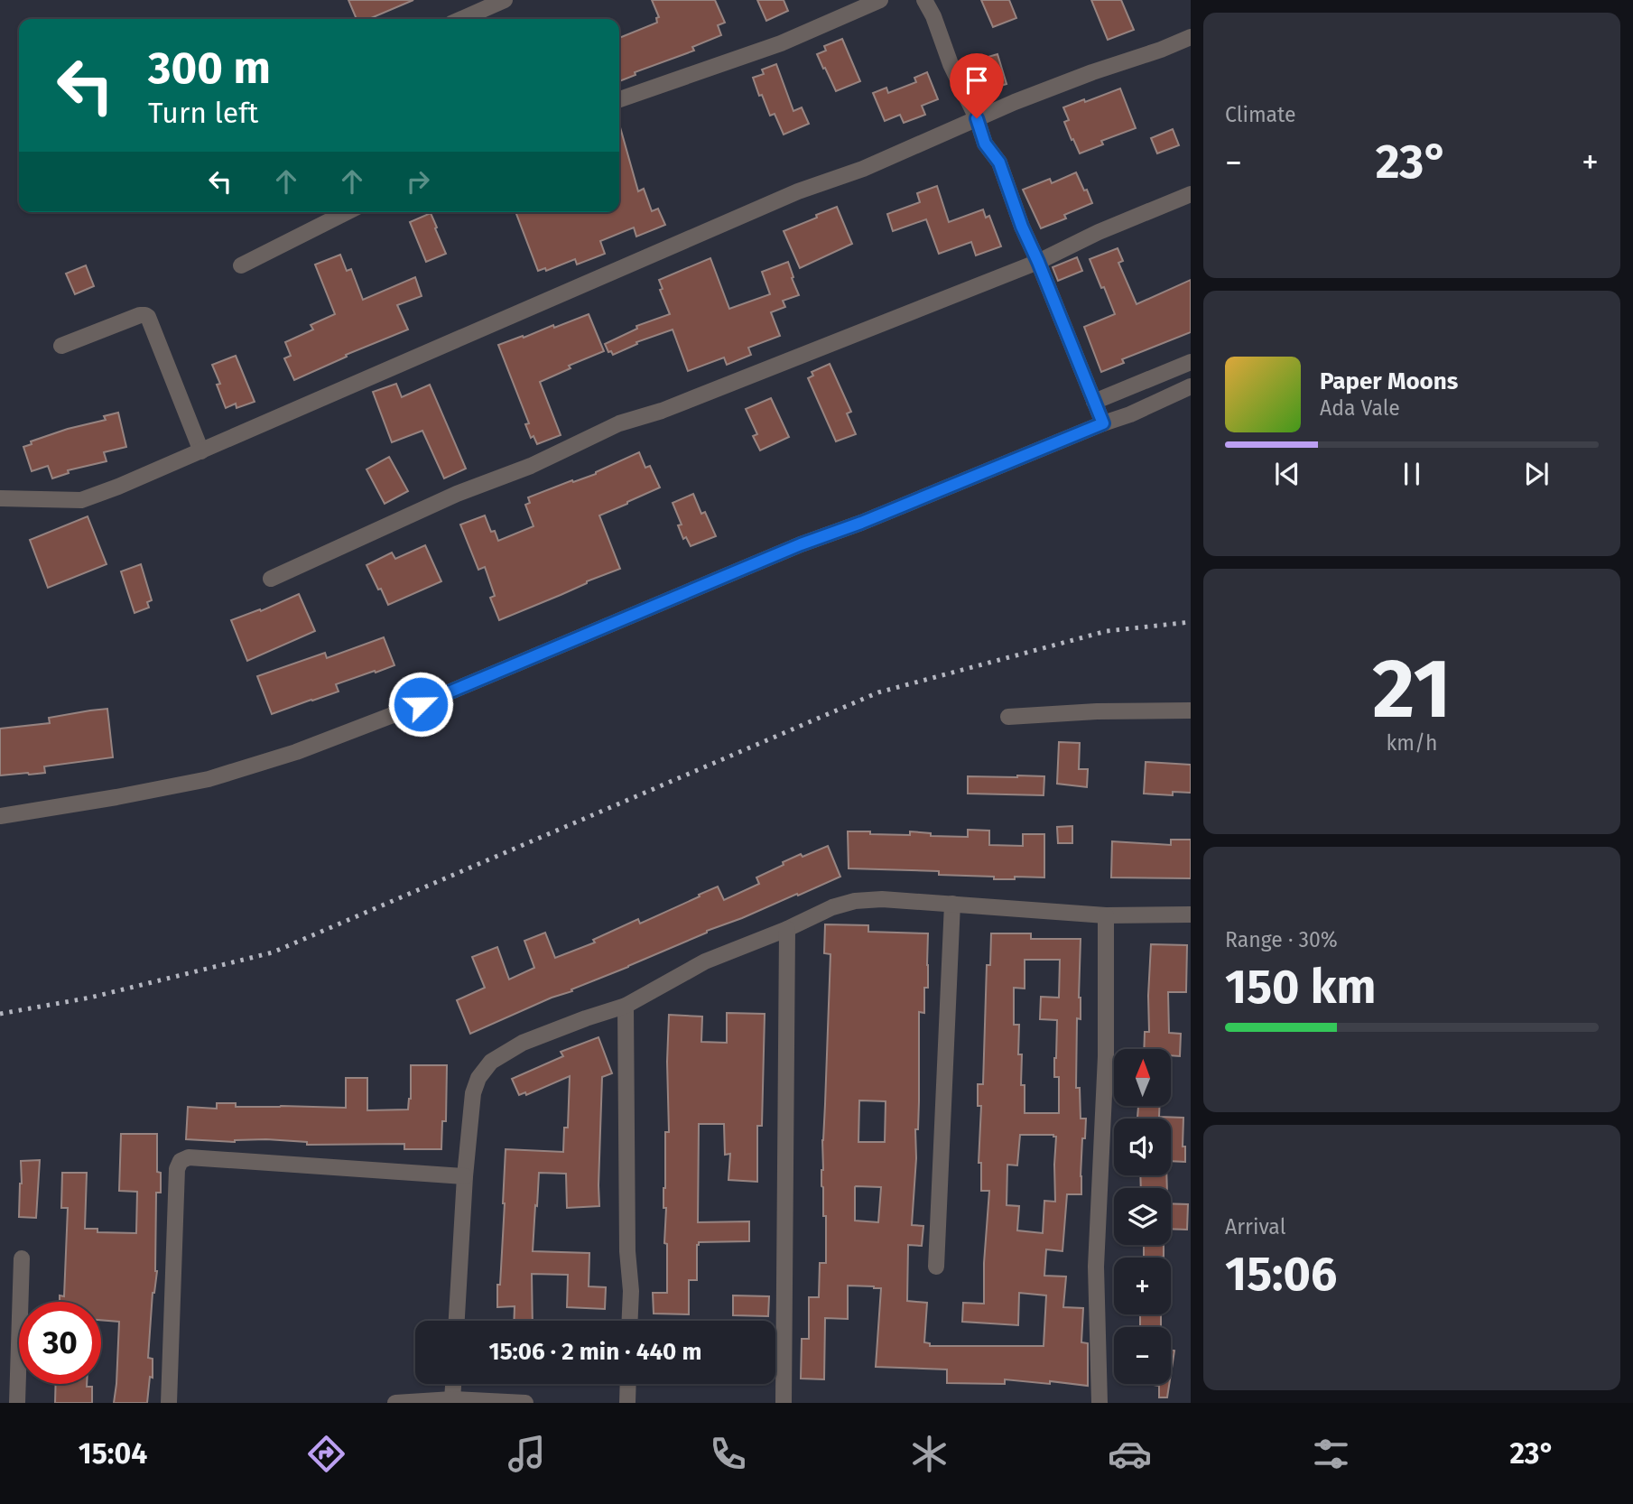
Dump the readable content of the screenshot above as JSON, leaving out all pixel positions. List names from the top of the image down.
{
  "north": "top",
  "page": {
    "tile": [
      "Climate",
      ["21", "km/h"],
      ["Range · 30%", "150 km"],
      ["Arrival", "15:06"]
    ],
    "turn": ["300 m", "Turn left"],
    "heat": ["−", "23°", "+"],
    "song": ["Paper Moons", "Ada Vale"],
    "map_buttons": ["+", "−"],
    "limit": "30",
    "trip": "15:06 · 2 min · 440 m",
    "tabs": ["15:04", "23°"]
  }
}
